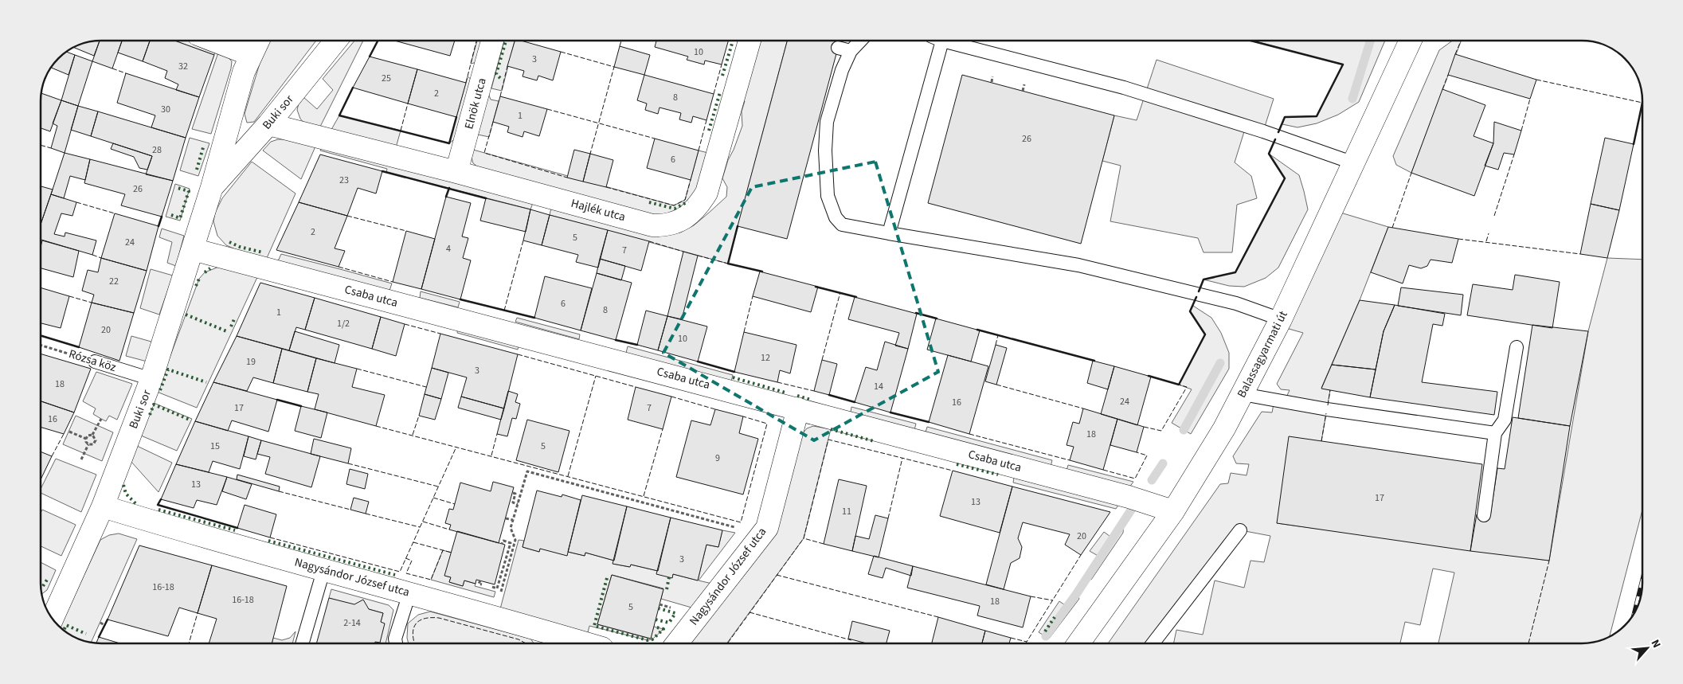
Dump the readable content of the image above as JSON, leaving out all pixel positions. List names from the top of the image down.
{
  "streets": {
    "street": [
      "Elnök utca",
      "Buki sor",
      "Hajlék utca",
      "Csaba utca",
      "Balassagyarmati út",
      "Nagysándor József utca"
    ],
    "lane": ["Rózsa köz"]
  },
  "crossings": [
    ["Elnök utca", "Hajlék utca"],
    ["Buki sor", "Hajlék utca"],
    ["Buki sor", "Csaba utca"],
    ["Buki sor", "Rózsa köz"],
    ["Buki sor", "Nagysándor József utca"],
    ["Csaba utca", "Balassagyarmati út"],
    ["Csaba utca", "Nagysándor József utca"]
  ],
  "house_numbers": [
    "10",
    "3",
    "32",
    "25",
    "2",
    "8",
    "30",
    "1",
    "26",
    "28",
    "6",
    "23",
    "26",
    "2",
    "5",
    "24",
    "4",
    "7",
    "22",
    "6",
    "8",
    "1",
    "1/2",
    "20",
    "10",
    "12",
    "19",
    "3",
    "18",
    "14",
    "24",
    "16",
    "17",
    "7",
    "16",
    "18",
    "15",
    "5",
    "9",
    "13",
    "17",
    "13",
    "11",
    "20",
    "3",
    "16-18",
    "16-18",
    "18",
    "5",
    "2-14"
  ],
  "north": "top right"
}
